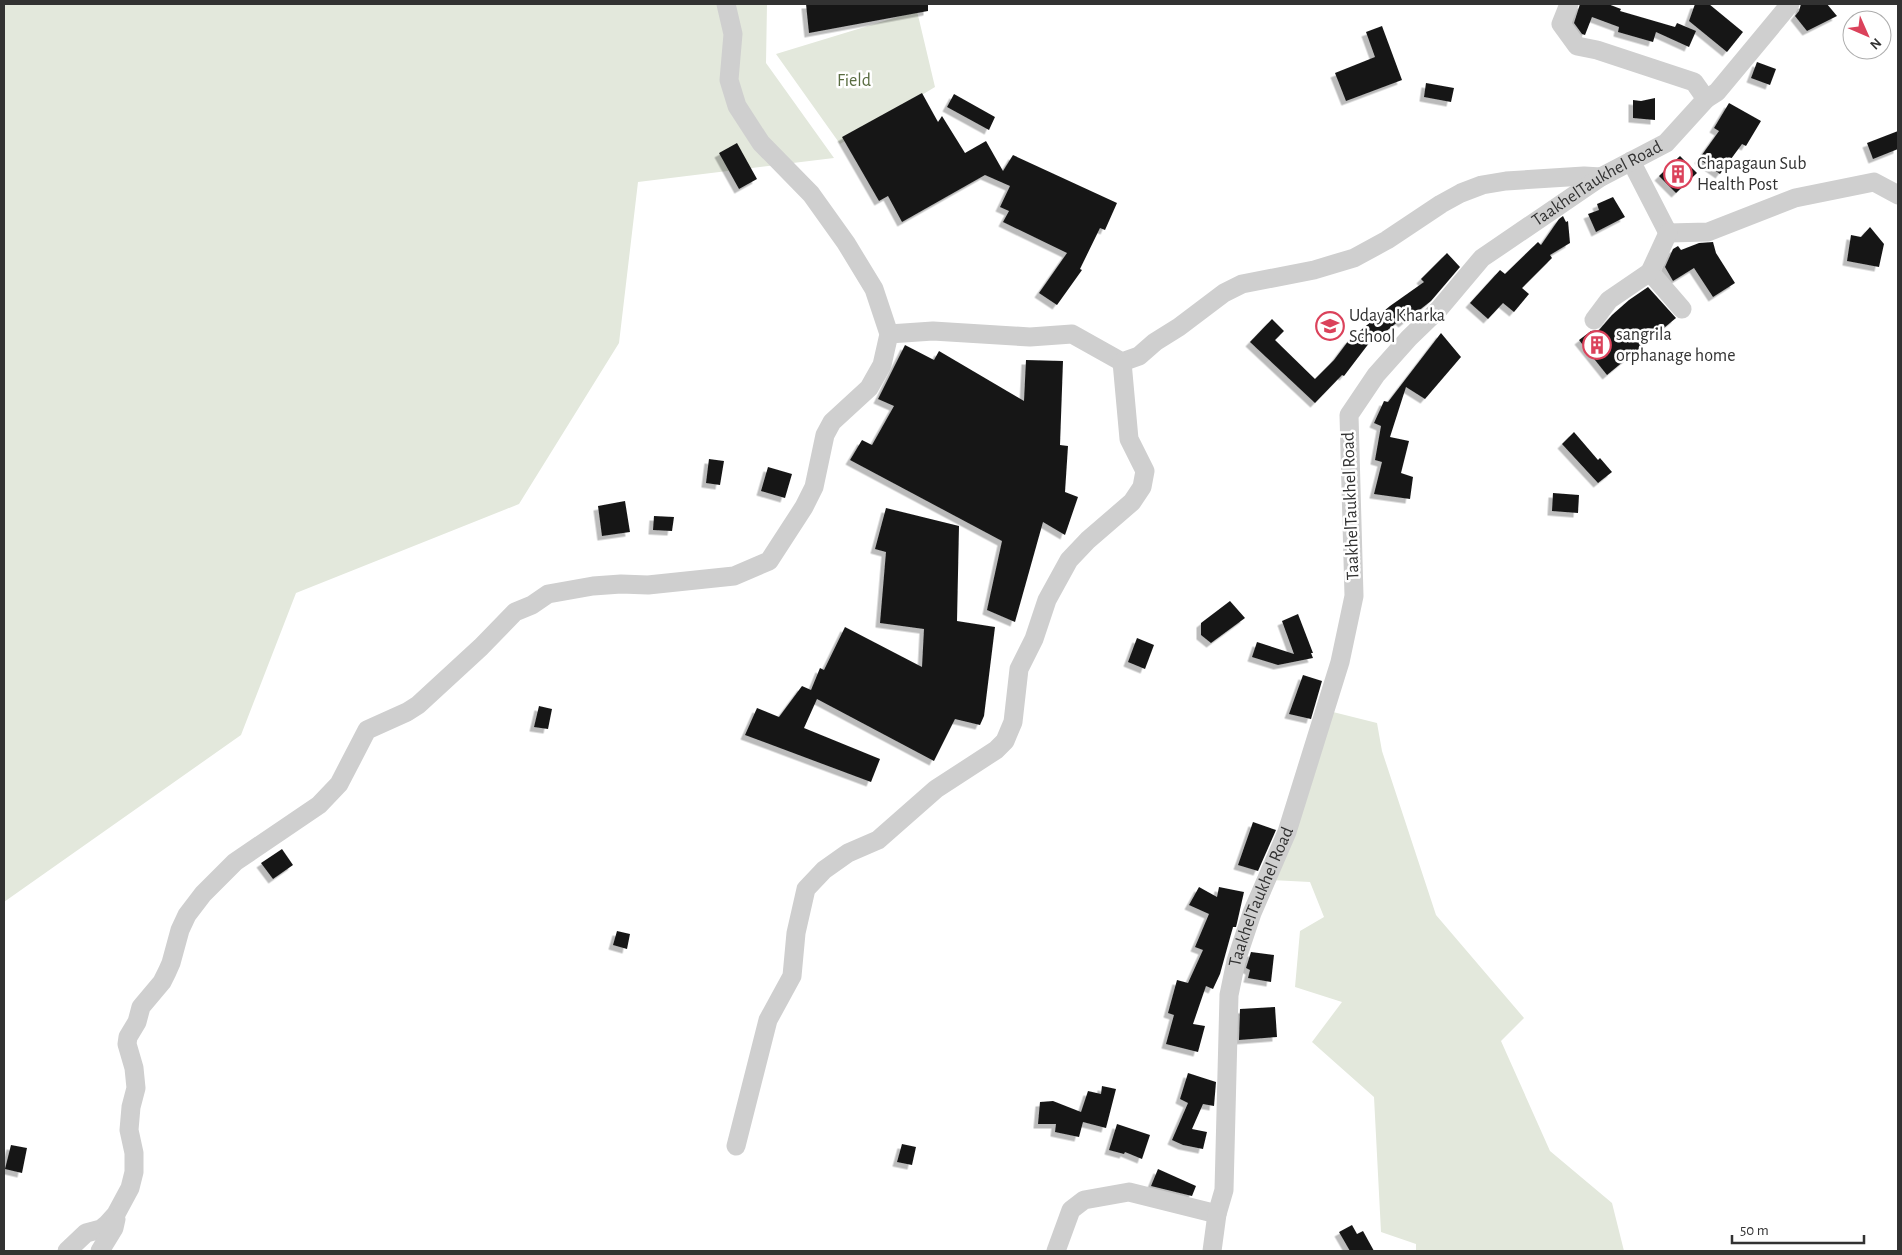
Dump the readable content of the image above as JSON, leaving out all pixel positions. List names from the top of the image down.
{
  "streets": {
    "street": ["TaakhelTaukhel Road"]
  },
  "parks": ["Field"],
  "places": {
    "building": ["Chapagaun Sub Health Post", "sangrila orphanage home"],
    "school or university": ["Udaya Kharka School"]
  },
  "scale_bar": "50 m",
  "north": "bottom right"
}
